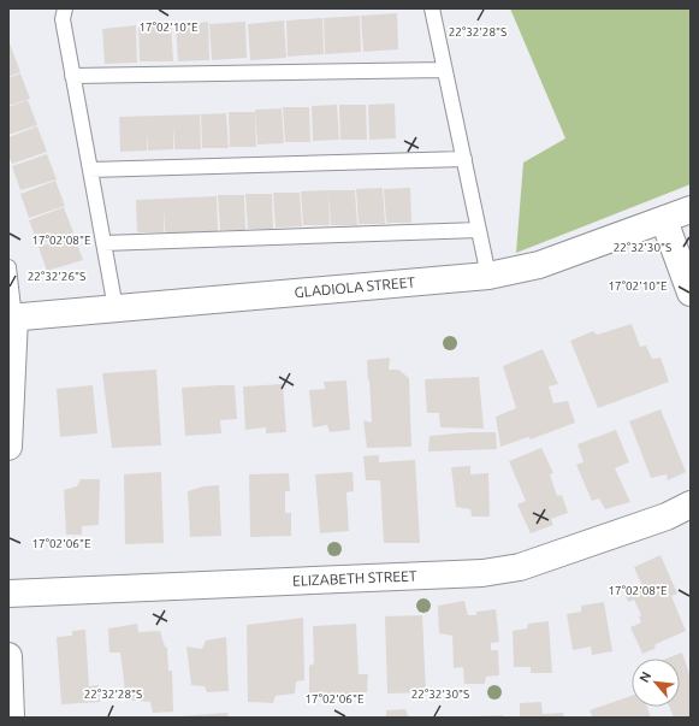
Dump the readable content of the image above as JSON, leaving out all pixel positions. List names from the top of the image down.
{
  "streets": {
    "street": ["GLADIOLA STREET", "ELIZABETH STREET"]
  },
  "north": "top left",
  "coordinates": [
    "17°02'10\"E",
    "22°32'28\"S",
    "17°02'08\"E",
    "22°32'30\"S",
    "22°32'26\"S",
    "17°02'06\"E"
  ]
}
